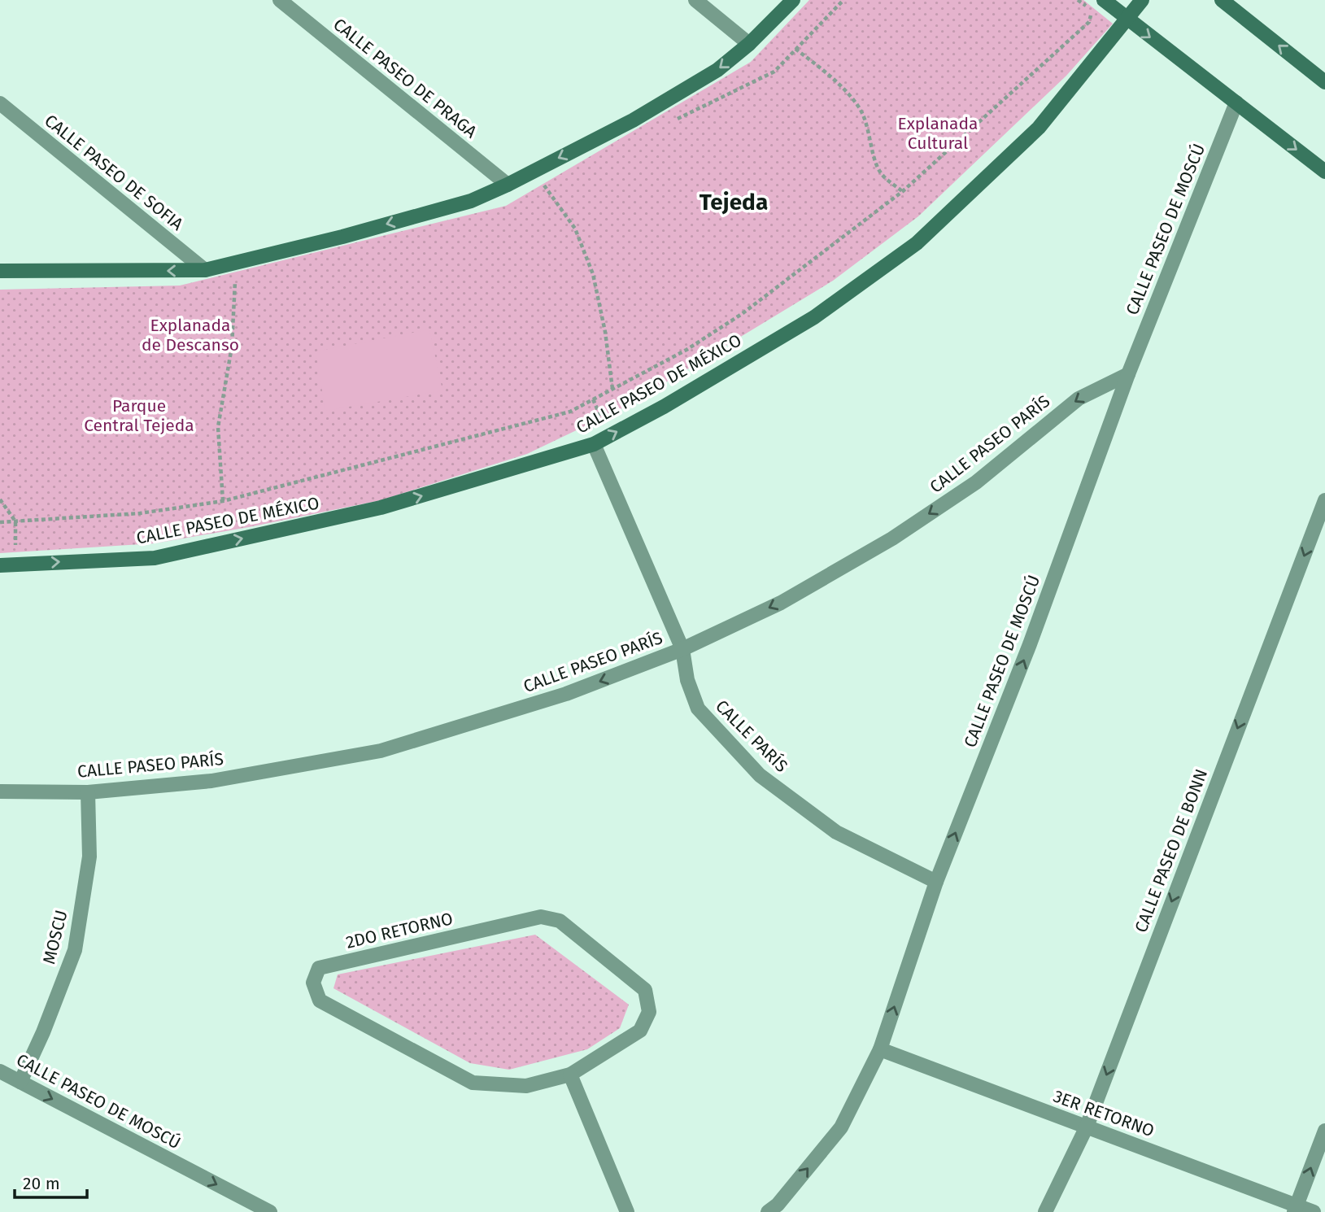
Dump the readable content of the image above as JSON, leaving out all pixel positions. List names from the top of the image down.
{
  "streets": {
    "main road": ["CALLE PASEO DE MÉXICO"],
    "street": [
      "CALLE PASEO DE PRAGA",
      "CALLE PASEO DE SOFIA",
      "CALLE PASEO DE MOSCÚ",
      "CALLE PASEO PARÍS",
      "CALLE PARÍS",
      "CALLE PASEO DE BONN",
      "2DO RETORNO",
      "MOSCU",
      "3ER RETORNO"
    ]
  },
  "crossings": [
    ["CALLE PASEO DE MOSCÚ", "CALLE PASEO PARÍS"],
    ["CALLE PASEO DE MOSCÚ", "CALLE PARÍS"],
    ["CALLE PASEO DE MOSCÚ", "MOSCU"],
    ["CALLE PASEO DE MOSCÚ", "3ER RETORNO"],
    ["CALLE PASEO DE MÉXICO", "CALLE PARÍS"],
    ["CALLE PASEO PARÍS", "CALLE PARÍS"],
    ["CALLE PASEO PARÍS", "MOSCU"],
    ["CALLE PASEO DE BONN", "3ER RETORNO"]
  ],
  "one_way": ["CALLE PASEO DE MÉXICO", "CALLE PASEO PARÍS", "CALLE PASEO DE BONN"],
  "districts": ["Tejeda"],
  "parks": ["Explanada Cultural", "Explanada de Descanso", "Parque Central Tejeda"],
  "scale_bar": "20 m"
}
